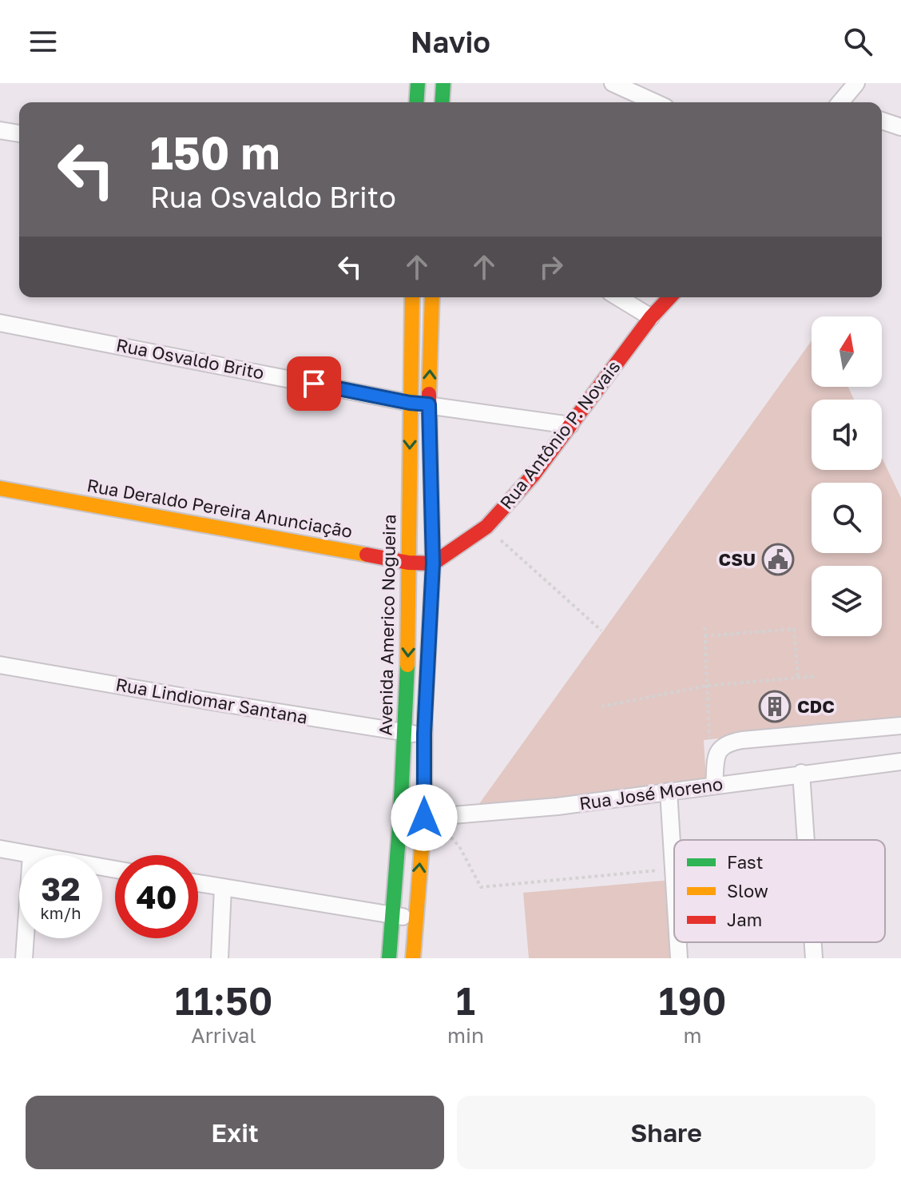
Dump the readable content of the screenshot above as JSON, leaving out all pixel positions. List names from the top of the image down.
{
  "streets": {
    "street": [
      "Rua Osvaldo Brito",
      "Rua Antônio P. Novais",
      "Rua Deraldo Pereira Anunciação",
      "Avenida Americo Nogueira",
      "Rua Lindiomar Santana",
      "Rua José Moreno"
    ]
  },
  "crossings": [
    ["Rua Osvaldo Brito", "Rua Antônio P. Novais"],
    ["Rua Osvaldo Brito", "Avenida Americo Nogueira"],
    ["Rua Antônio P. Novais", "Rua Deraldo Pereira Anunciação"],
    ["Rua Deraldo Pereira Anunciação", "Avenida Americo Nogueira"],
    ["Avenida Americo Nogueira", "Rua Lindiomar Santana"],
    ["Avenida Americo Nogueira", "Rua José Moreno"]
  ],
  "places": {
    "public building": ["CSU"],
    "building": ["CDC"]
  },
  "legend": ["Fast", "Slow", "Jam"],
  "north": "top",
  "page": {
    "header": "Navio",
    "turn": ["150 m", "Rua Osvaldo Brito"],
    "speed": "32 km/h",
    "limit": "40",
    "eta": [
      "11:50",
      "Arrival",
      "1",
      "min",
      "190",
      "m"
    ],
    "buttons": ["Exit", "Share"]
  }
}
